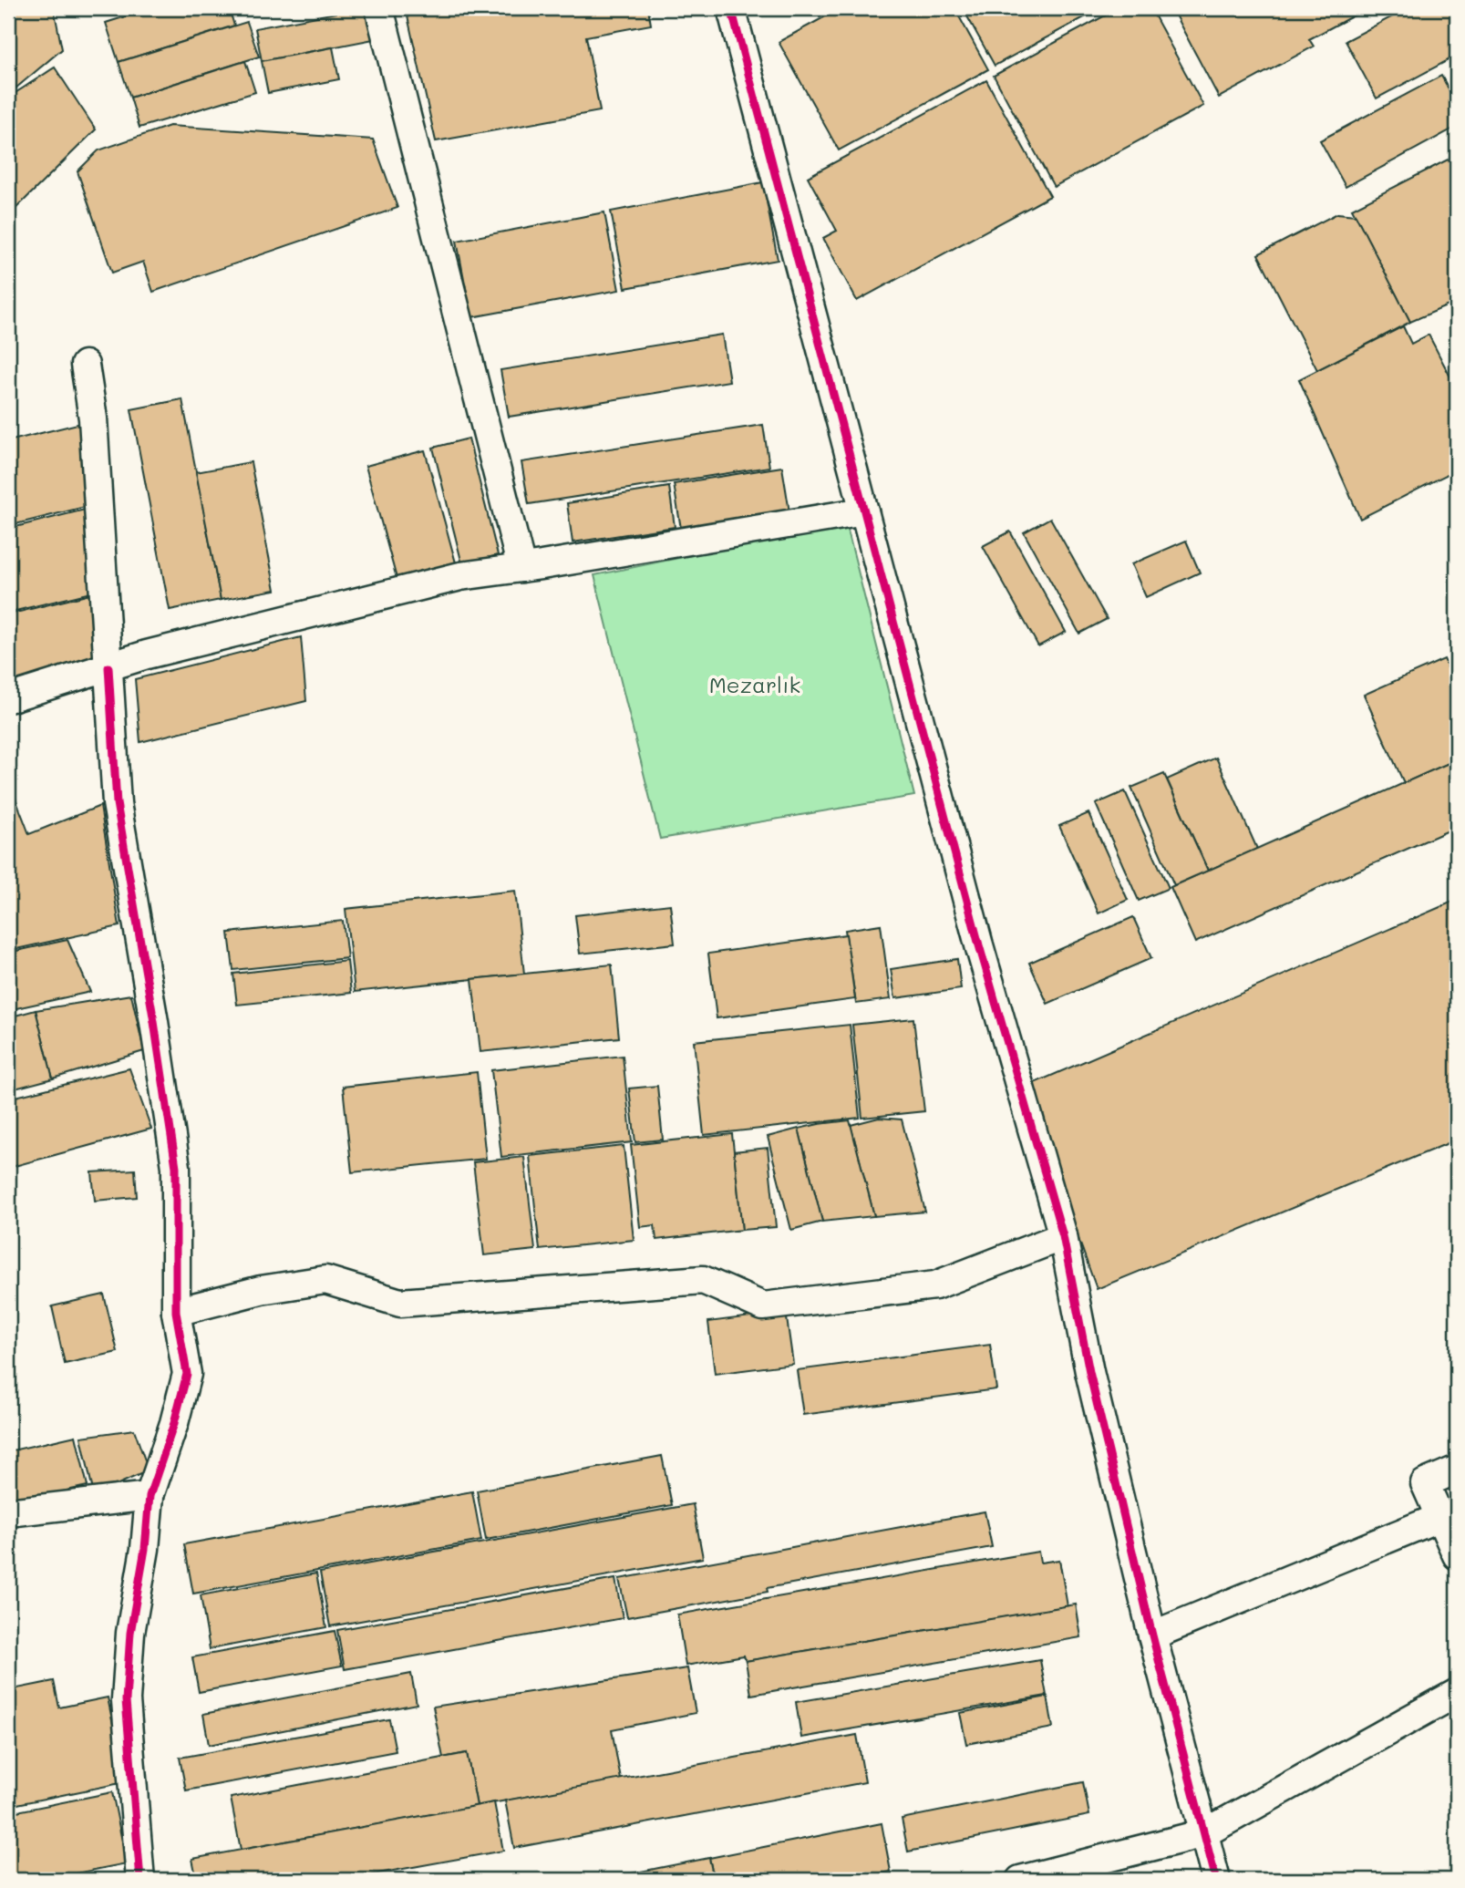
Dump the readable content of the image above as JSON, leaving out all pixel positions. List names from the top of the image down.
{
  "parks": ["Mezarlık"]
}
